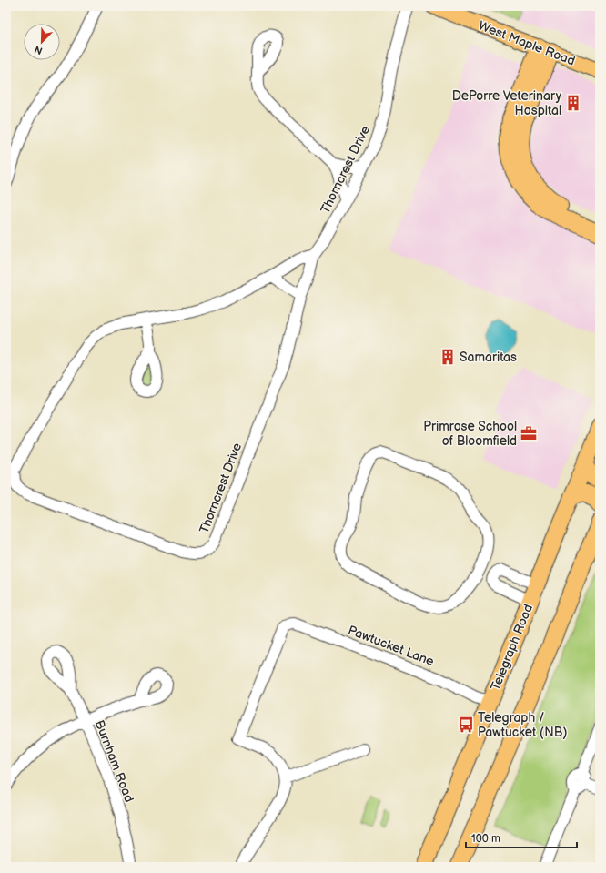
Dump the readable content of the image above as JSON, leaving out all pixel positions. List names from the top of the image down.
{
  "streets": {
    "highway": ["Telegraph Road"],
    "main road": ["West Maple Road"],
    "street": ["Thorncrest Drive", "Pawtucket Lane", "Burnham Road"]
  },
  "crossings": [
    ["Pawtucket Lane", "Telegraph Road"]
  ],
  "places": {
    "building": ["DePorre Veterinary Hospital", "Samaritas"],
    "office": ["Primrose School of Bloomfield"],
    "bus stop": ["Telegraph / Pawtucket (NB)"]
  },
  "scale_bar": "100 m",
  "north": "bottom left"
}
